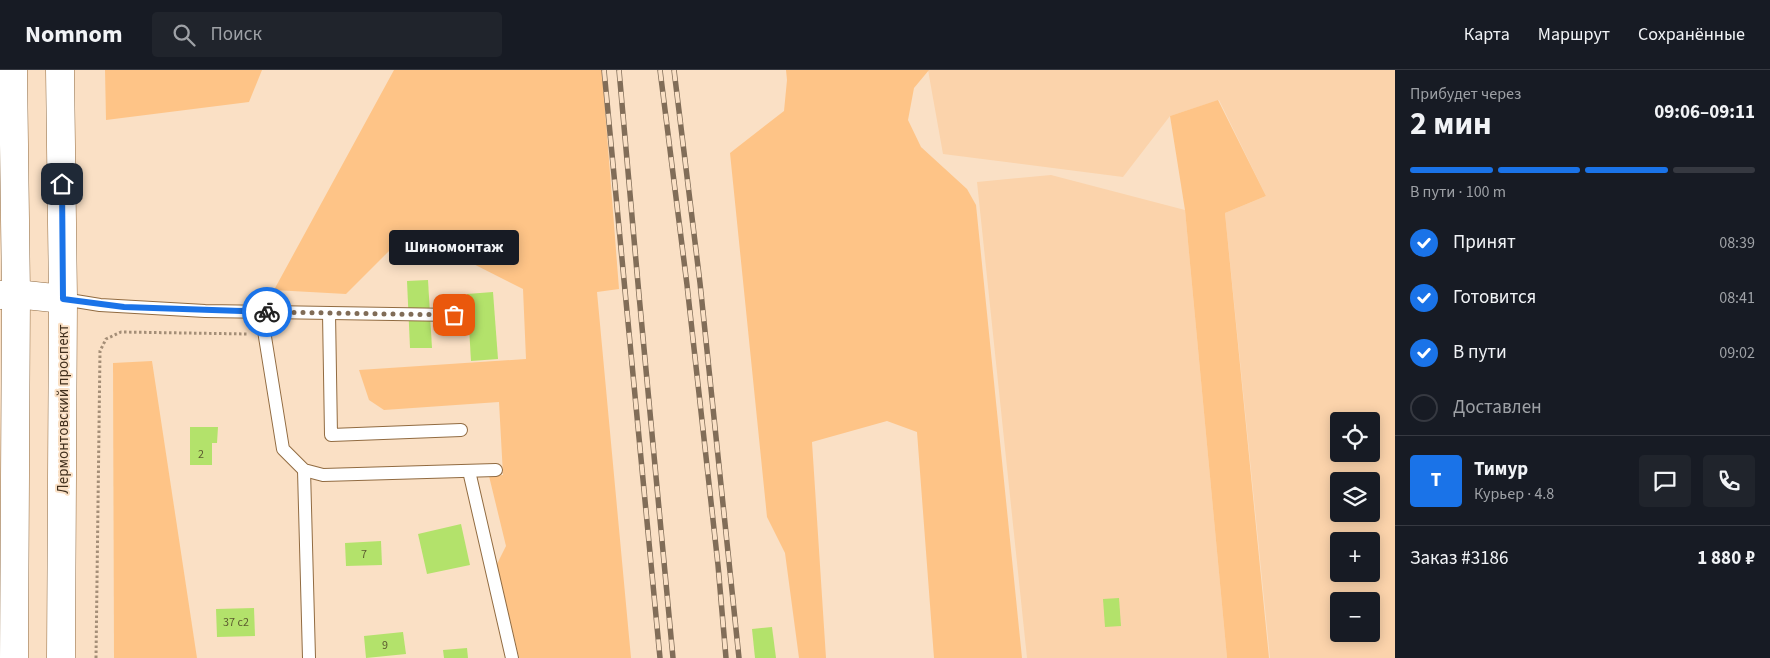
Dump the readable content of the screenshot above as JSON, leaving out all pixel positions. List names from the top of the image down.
{
  "streets": {
    "main road": ["Лермонтовский проспект"]
  },
  "places": ["Шиномонтаж"],
  "house_numbers": [
    "2",
    "7",
    "37 с2",
    "9"
  ],
  "page": {
    "header": "Nomnom",
    "search": "Поиск",
    "nav": ["Карта", "Маршрут", "Сохранённые"],
    "heading": ["2 мин", "Прибудет через", "09:06–09:11"],
    "panel": [
      "Тимур",
      "Курьер · 4.8",
      "Заказ #3186",
      "1 880 ₽"
    ],
    "bar": "В пути · 100 m",
    "list": [
      ["Принят", "08:39"],
      ["Готовится", "08:41"],
      ["В пути", "09:02"],
      "Доставлен"
    ],
    "bubble": "Шиномонтаж",
    "map_buttons": ["+", "−"],
    "round": "Т"
  }
}
